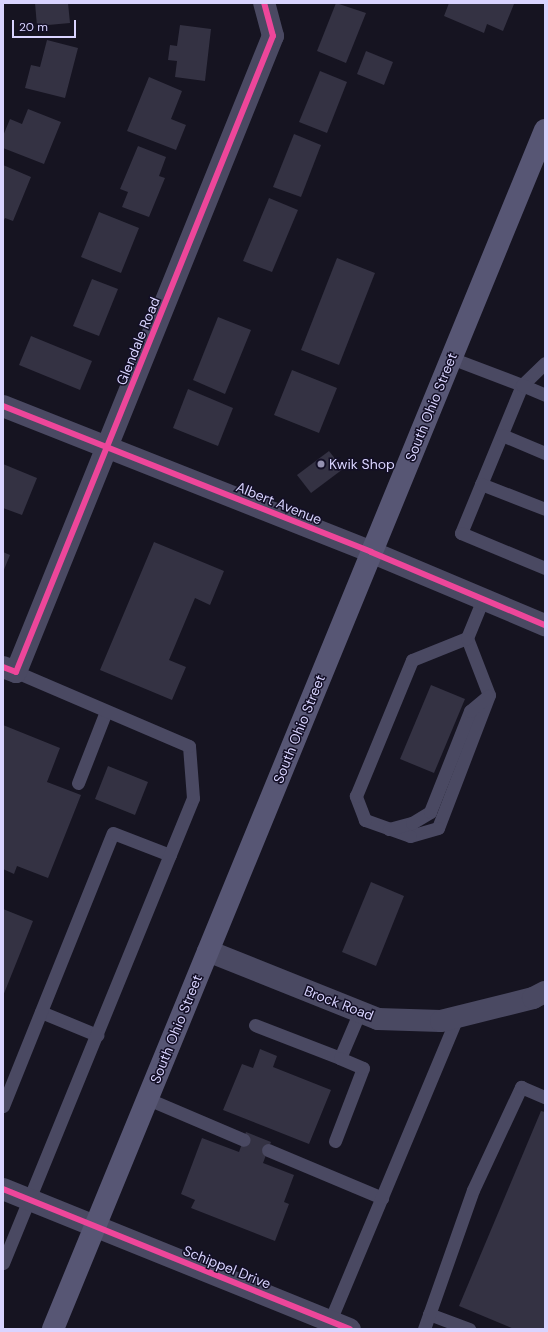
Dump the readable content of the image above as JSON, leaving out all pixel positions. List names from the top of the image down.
{
  "streets": {
    "main road": ["South Ohio Street"],
    "street": [
      "Glendale Road",
      "Albert Avenue",
      "Brock Road",
      "Schippel Drive"
    ]
  },
  "crossings": [
    ["Glendale Road", "Albert Avenue"],
    ["South Ohio Street", "Albert Avenue"],
    ["South Ohio Street", "Brock Road"],
    ["South Ohio Street", "Schippel Drive"]
  ],
  "places": ["Kwik Shop"],
  "scale_bar": "20 m"
}
